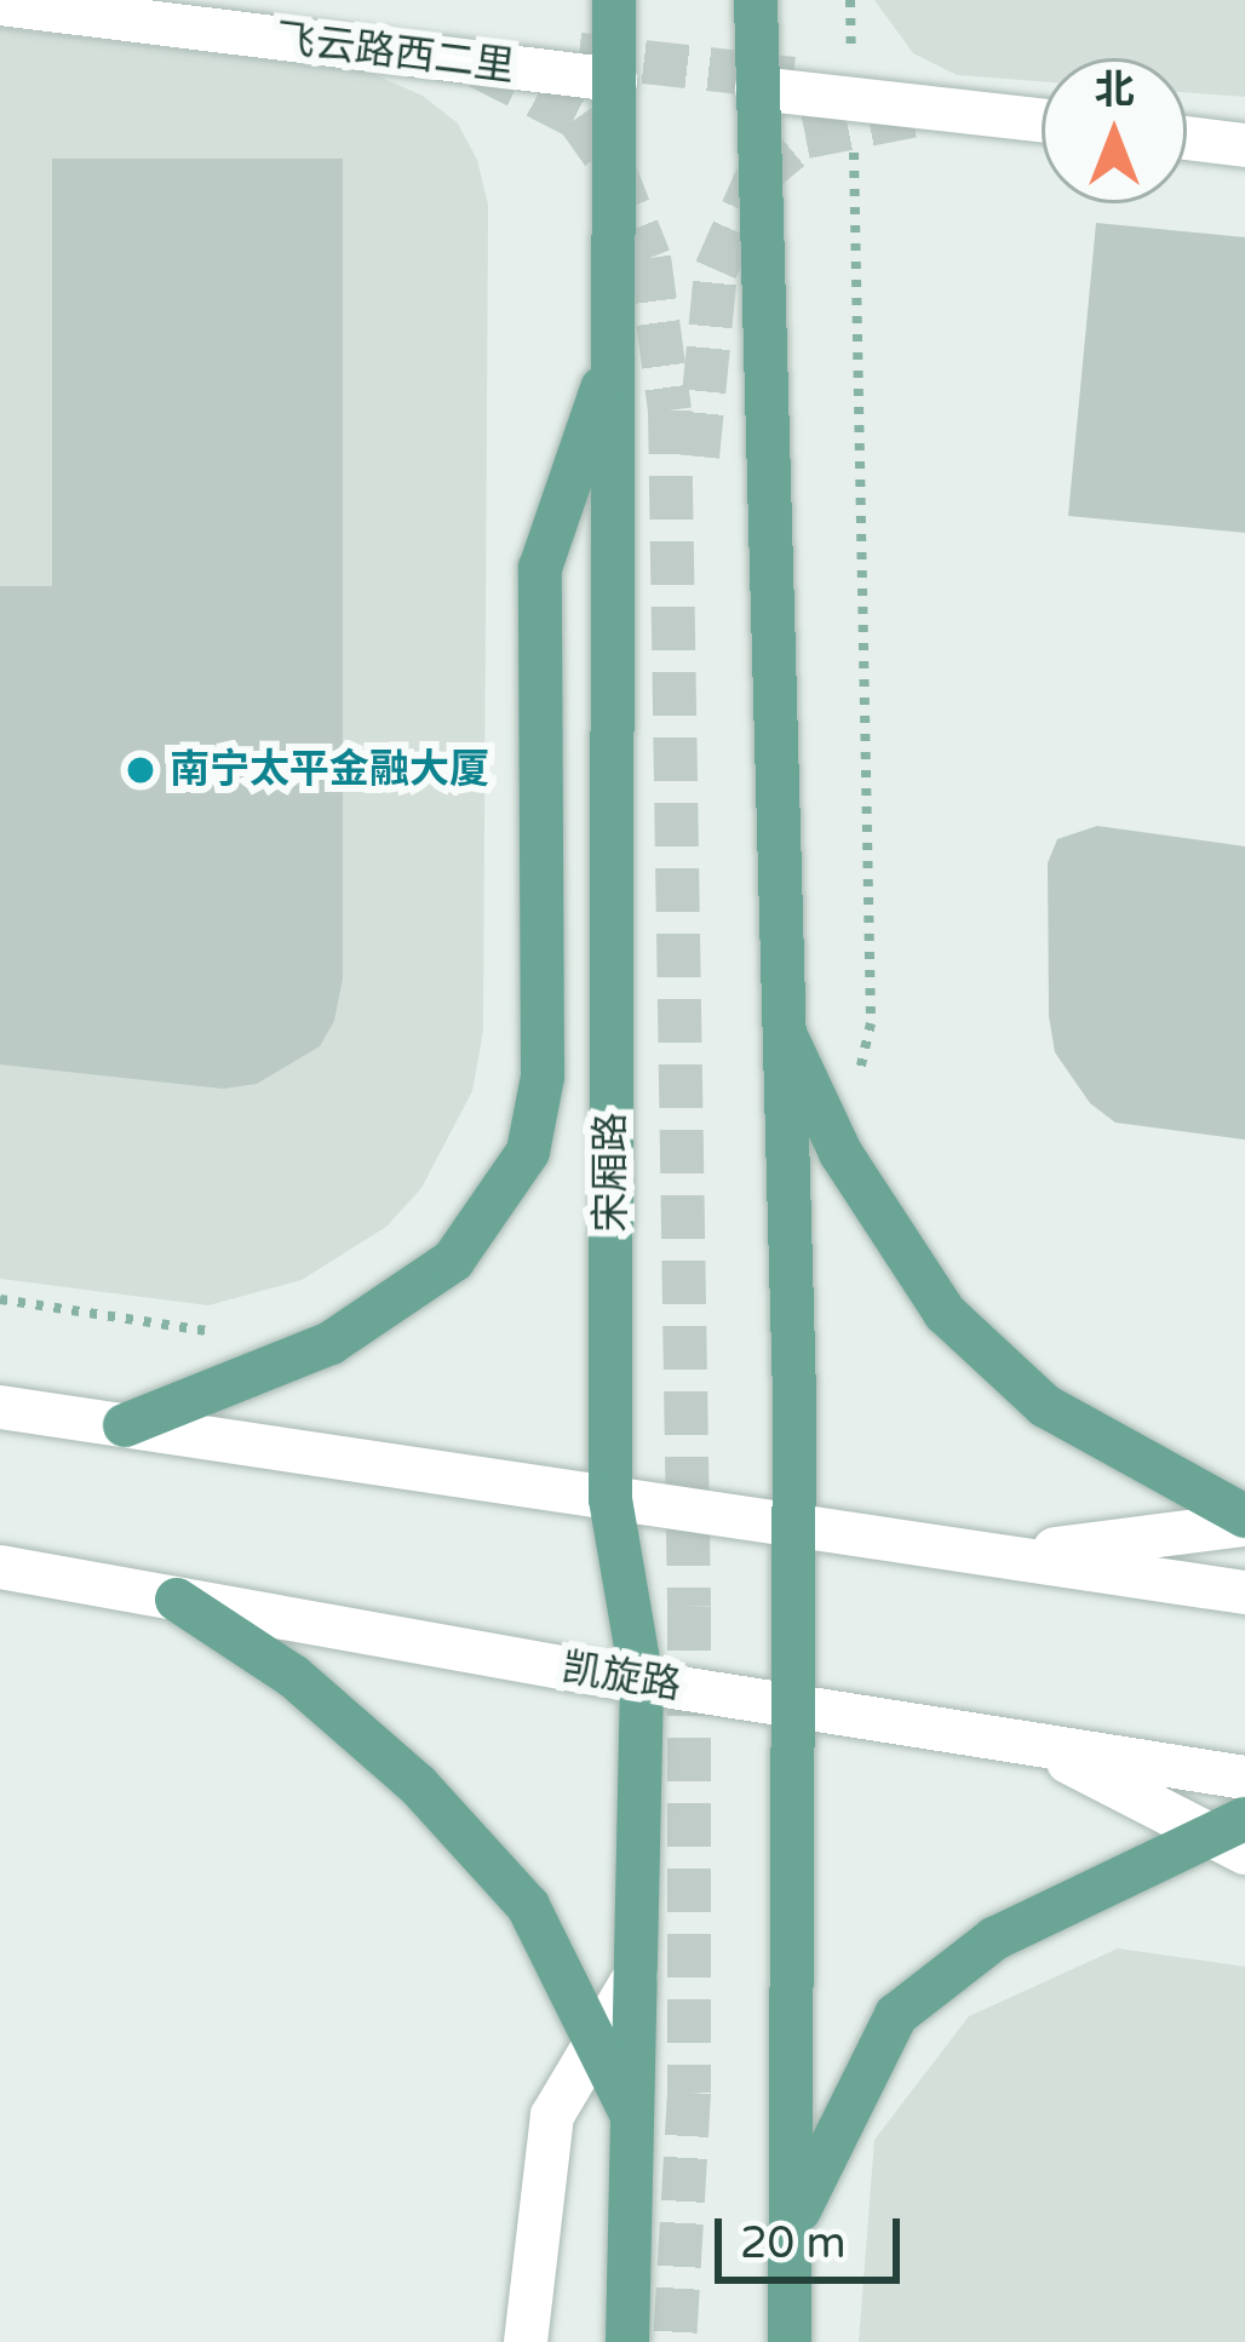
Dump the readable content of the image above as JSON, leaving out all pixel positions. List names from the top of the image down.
{
  "streets": {
    "main road": ["宋厢路"],
    "street": ["飞云路西二里", "凯旋路"]
  },
  "crossings": [
    ["飞云路西二里", "宋厢路"],
    ["宋厢路", "凯旋路"]
  ],
  "places": ["南宁太平金融大厦"],
  "scale_bar": "20 m",
  "north": "top"
}
